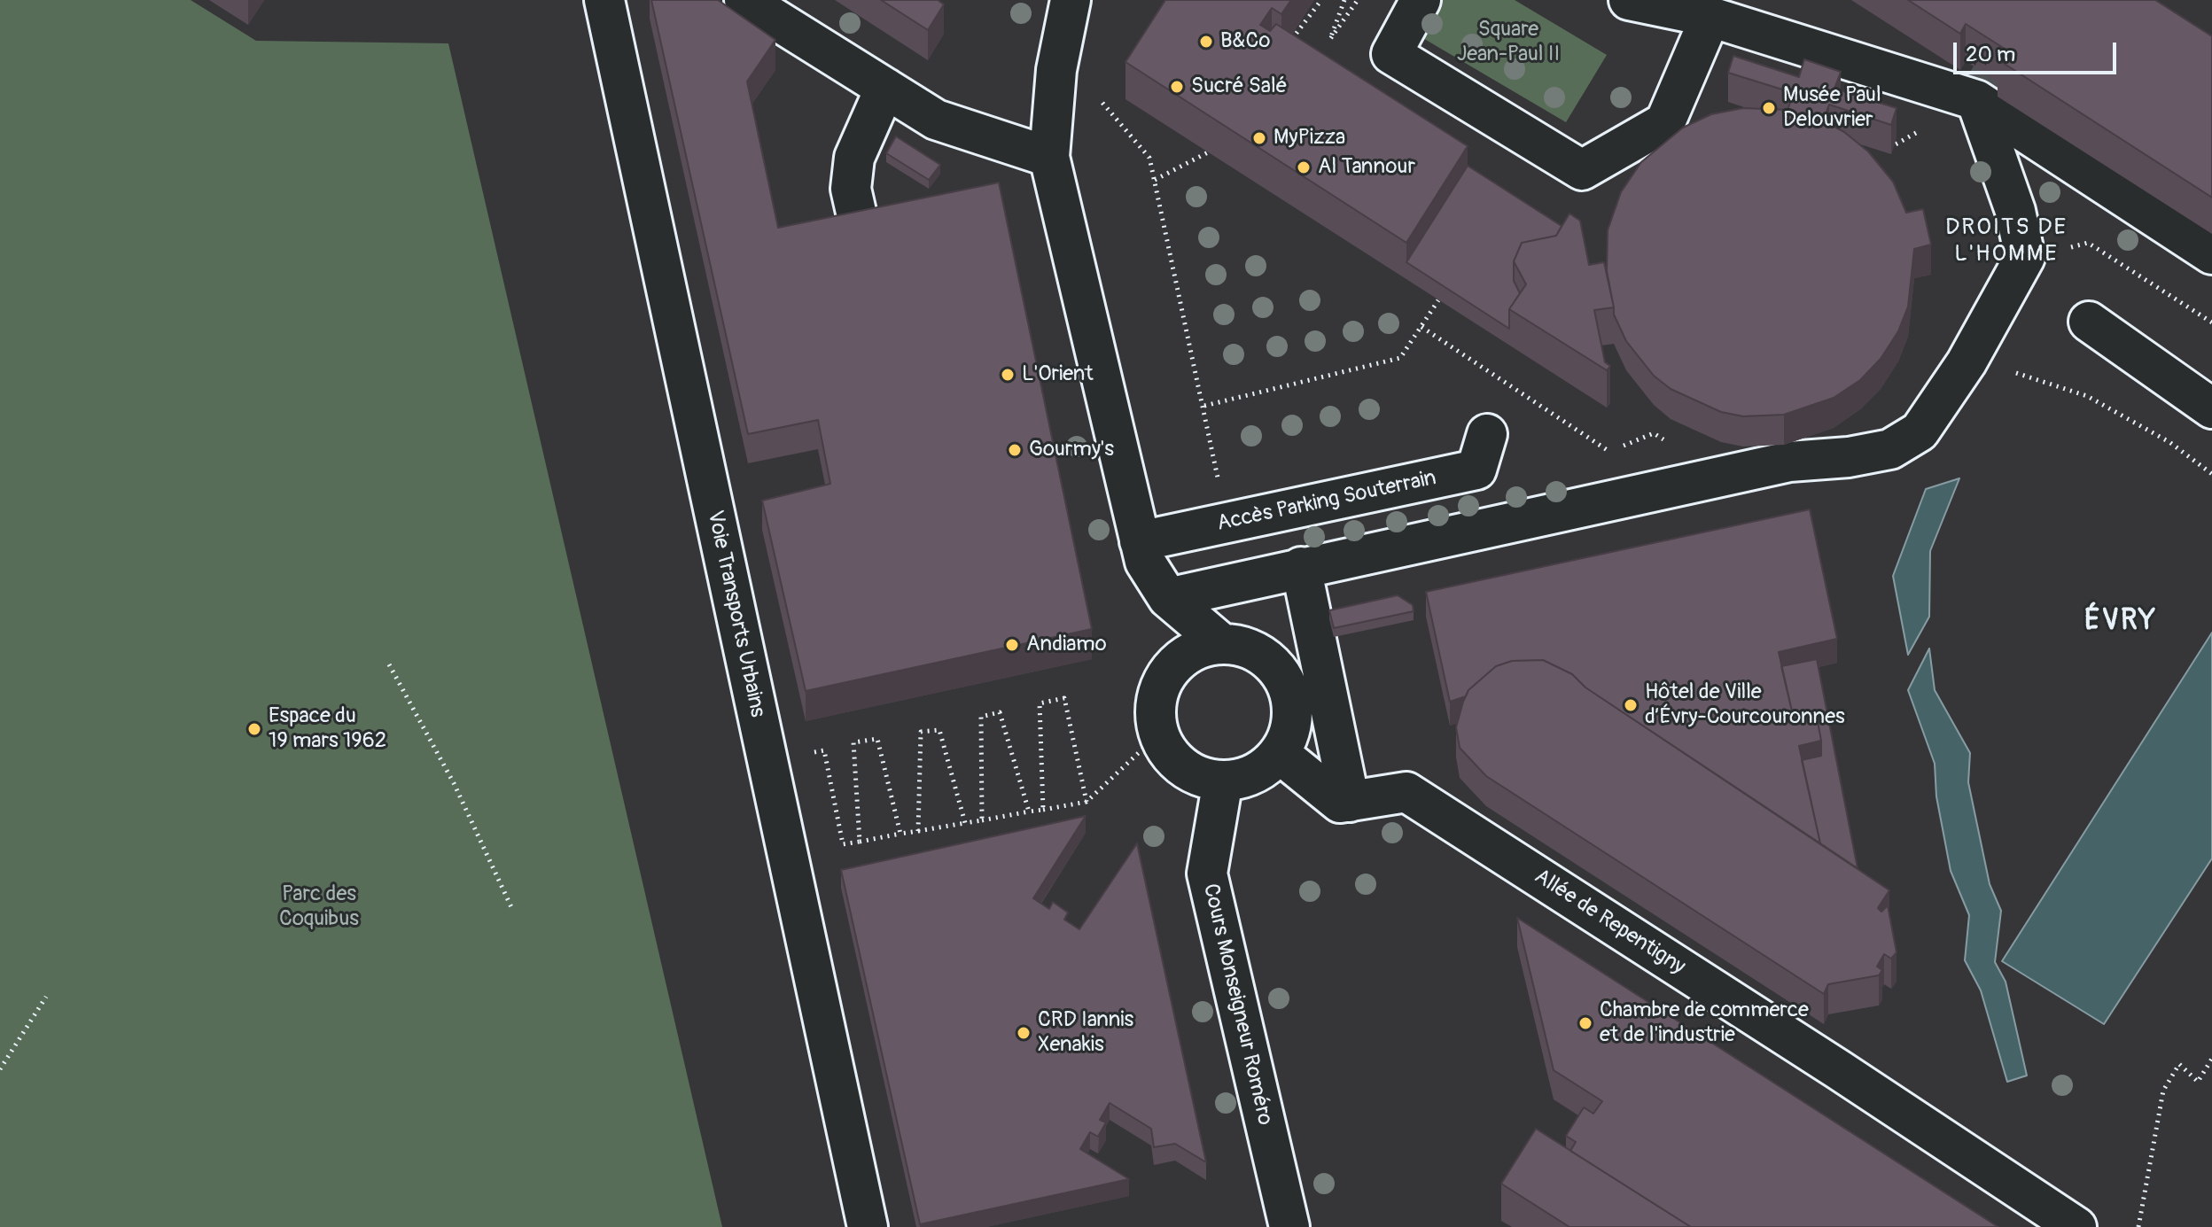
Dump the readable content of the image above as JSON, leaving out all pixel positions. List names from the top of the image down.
{
  "streets": {
    "street": [
      "Accès Parking Souterrain",
      "Voie Transports Urbains",
      "Allée de Repentigny",
      "Cours Monseigneur Roméro"
    ]
  },
  "districts": ["DROITS DE L'HOMME", "ÉVRY"],
  "parks": ["Square Jean-Paul II", "Parc des Coquibus"],
  "places": [
    "B&Co",
    "Sucré Salé",
    "Musée Paul Delouvrier",
    "MyPizza",
    "Al Tannour",
    "L'Orient",
    "Gourmy's",
    "Andiamo",
    "Hôtel de Ville d’Évry-Courcouronnes",
    "Espace du 19 mars 1962",
    "Chambre de commerce et de l'industrie",
    "CRD Iannis Xenakis"
  ],
  "scale_bar": "20 m"
}
